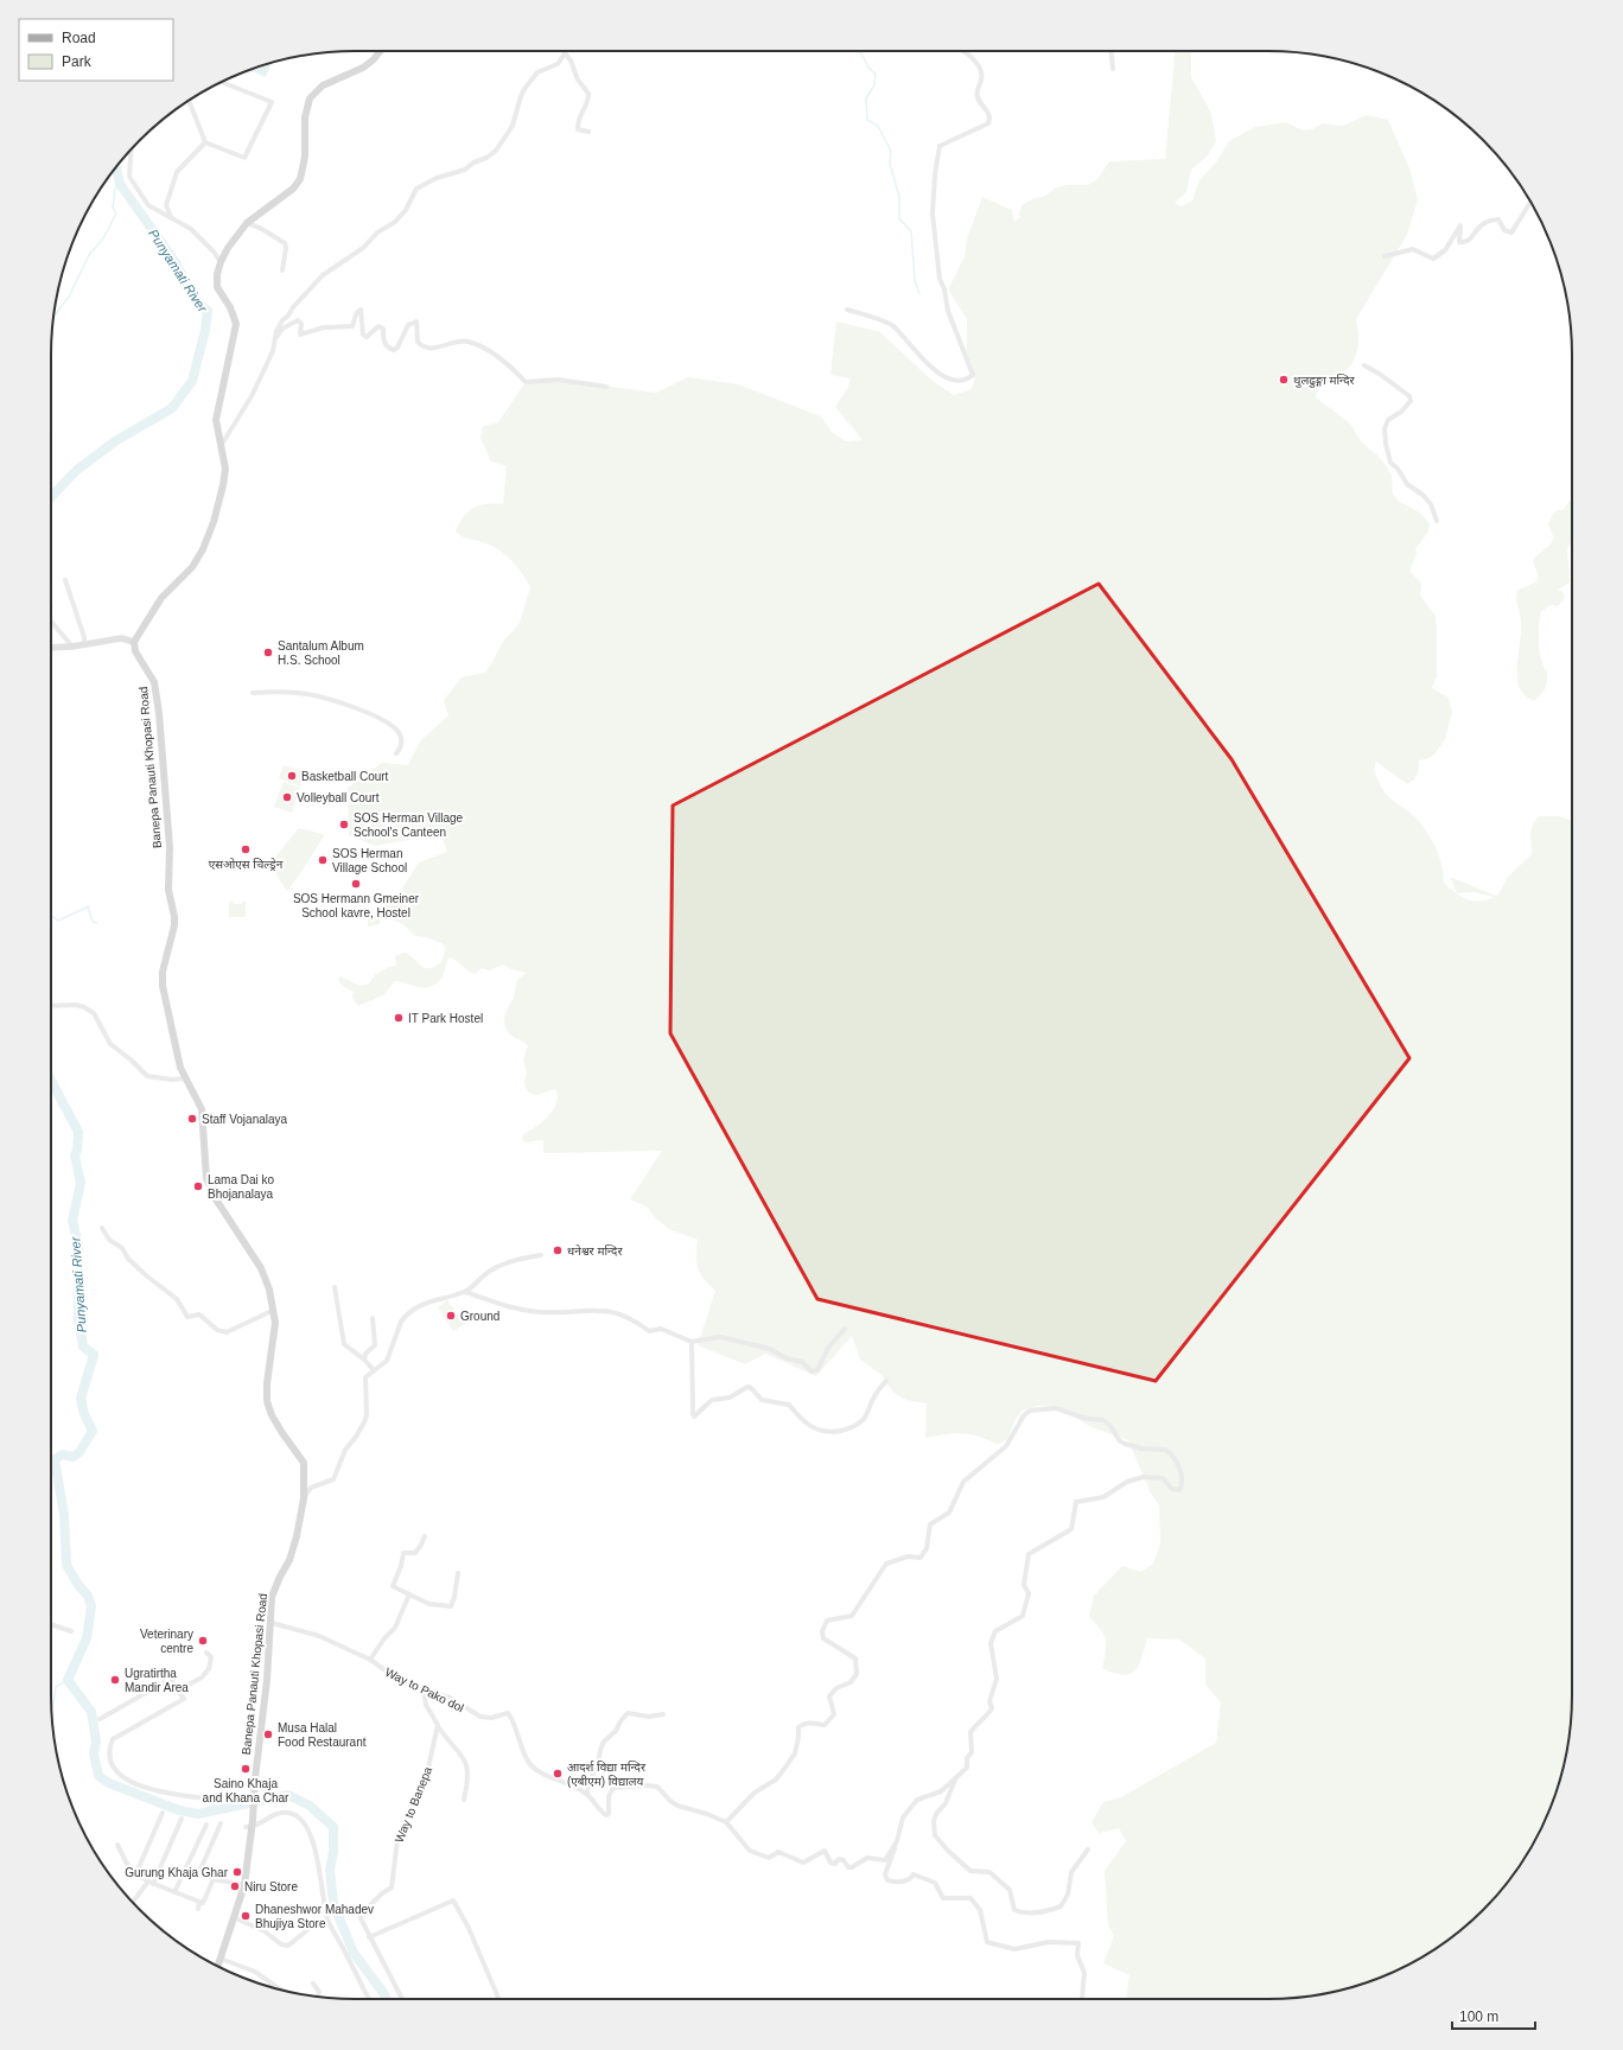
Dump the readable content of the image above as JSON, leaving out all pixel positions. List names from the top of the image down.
{
  "streets": {
    "main road": ["Banepa Panauti Khopasi Road"],
    "street": ["Way to Pako dol", "Way to Banepa"]
  },
  "crossings": [
    ["Banepa Panauti Khopasi Road", "Way to Pako dol"]
  ],
  "water": ["Punyamati River"],
  "places": [
    "थुलढुङ्गा मन्दिर",
    "Santalum Album H.S. School",
    "Basketball Court",
    "Volleyball Court",
    "SOS Herman Village School's Canteen",
    "एसओएस चिल्ड्रेन",
    "SOS Herman Village School",
    "SOS Hermann Gmeiner School kavre, Hostel",
    "IT Park Hostel",
    "Staff Vojanalaya",
    "Lama Dai ko Bhojanalaya",
    "धनेश्वर मन्दिर",
    "Ground",
    "Veterinary centre",
    "Ugratirtha Mandir Area",
    "Musa Halal Food Restaurant",
    "Saino Khaja and Khana Char",
    "आदर्श विद्या मन्दिर (एबीएम) विद्यालय",
    "Gurung Khaja Ghar",
    "Niru Store",
    "Dhaneshwor Mahadev Bhujiya Store"
  ],
  "legend": ["Road", "Park"],
  "scale_bar": "100 m"
}
